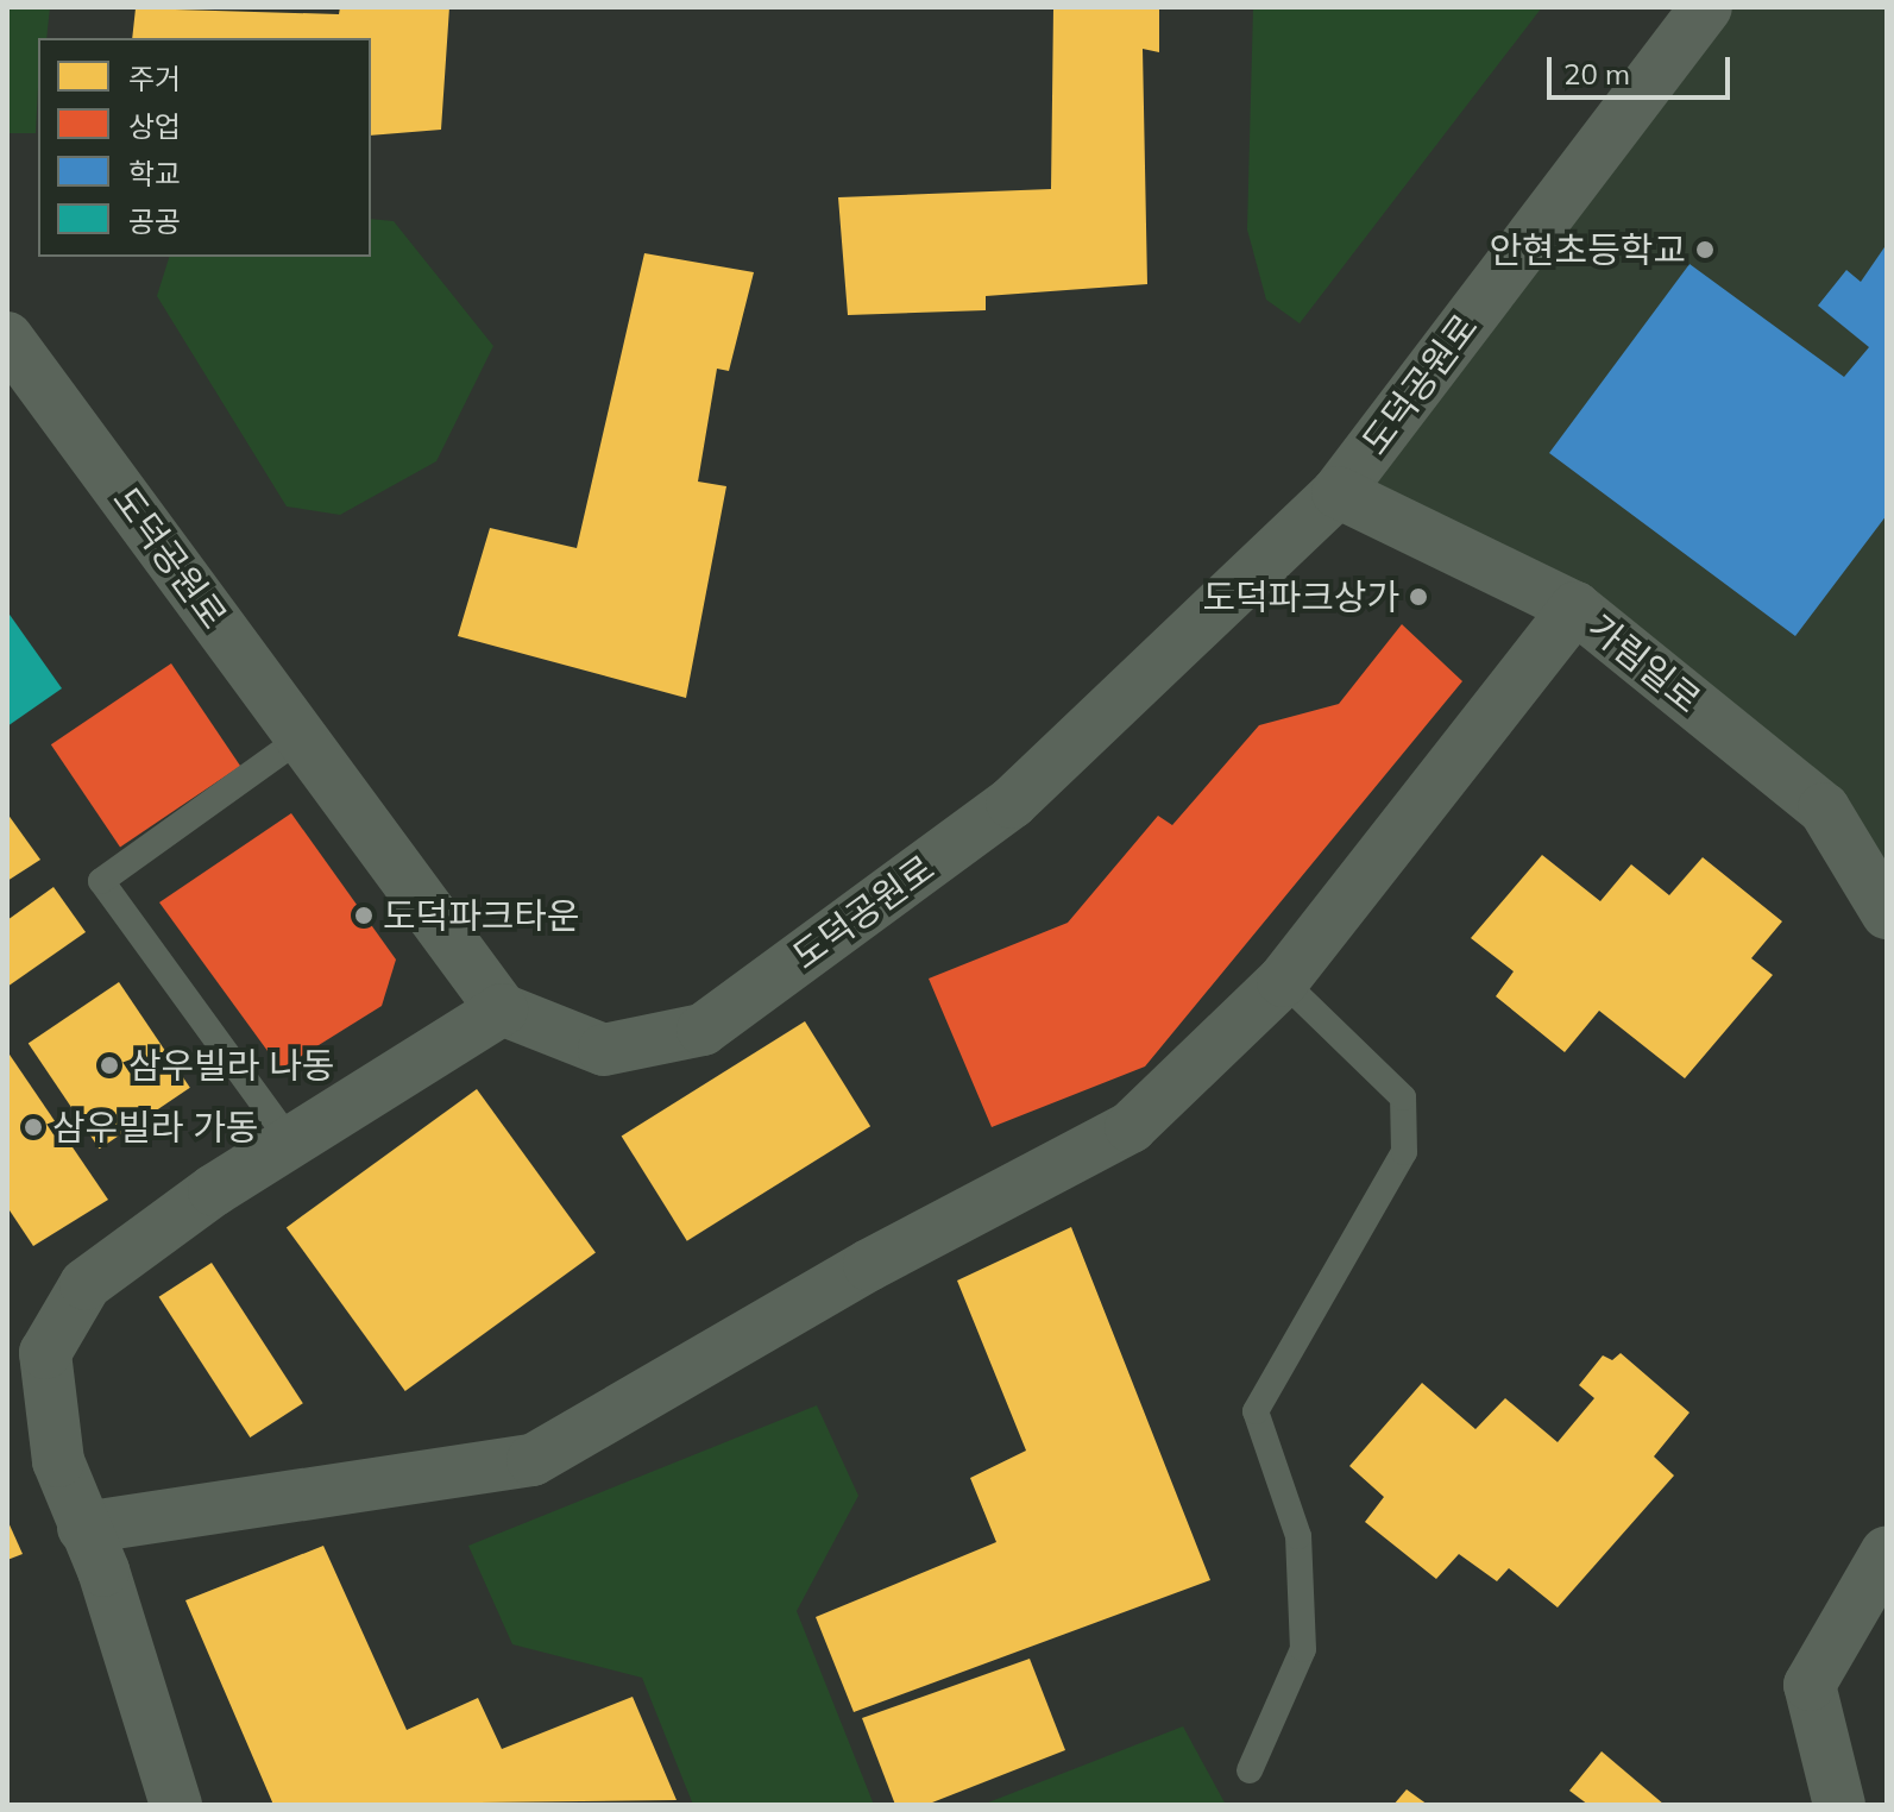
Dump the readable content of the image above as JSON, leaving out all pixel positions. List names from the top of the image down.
{
  "streets": {
    "street": ["도덕공원로", "가림일로"]
  },
  "crossings": [
    ["도덕공원로", "가림일로"]
  ],
  "places": [
    "안현초등학교",
    "도덕파크상가",
    "도덕파크타운",
    "삼우빌라 나동",
    "삼우빌라 가동"
  ],
  "legend": [
    "주거",
    "상업",
    "학교",
    "공공"
  ],
  "scale_bar": "20 m"
}
